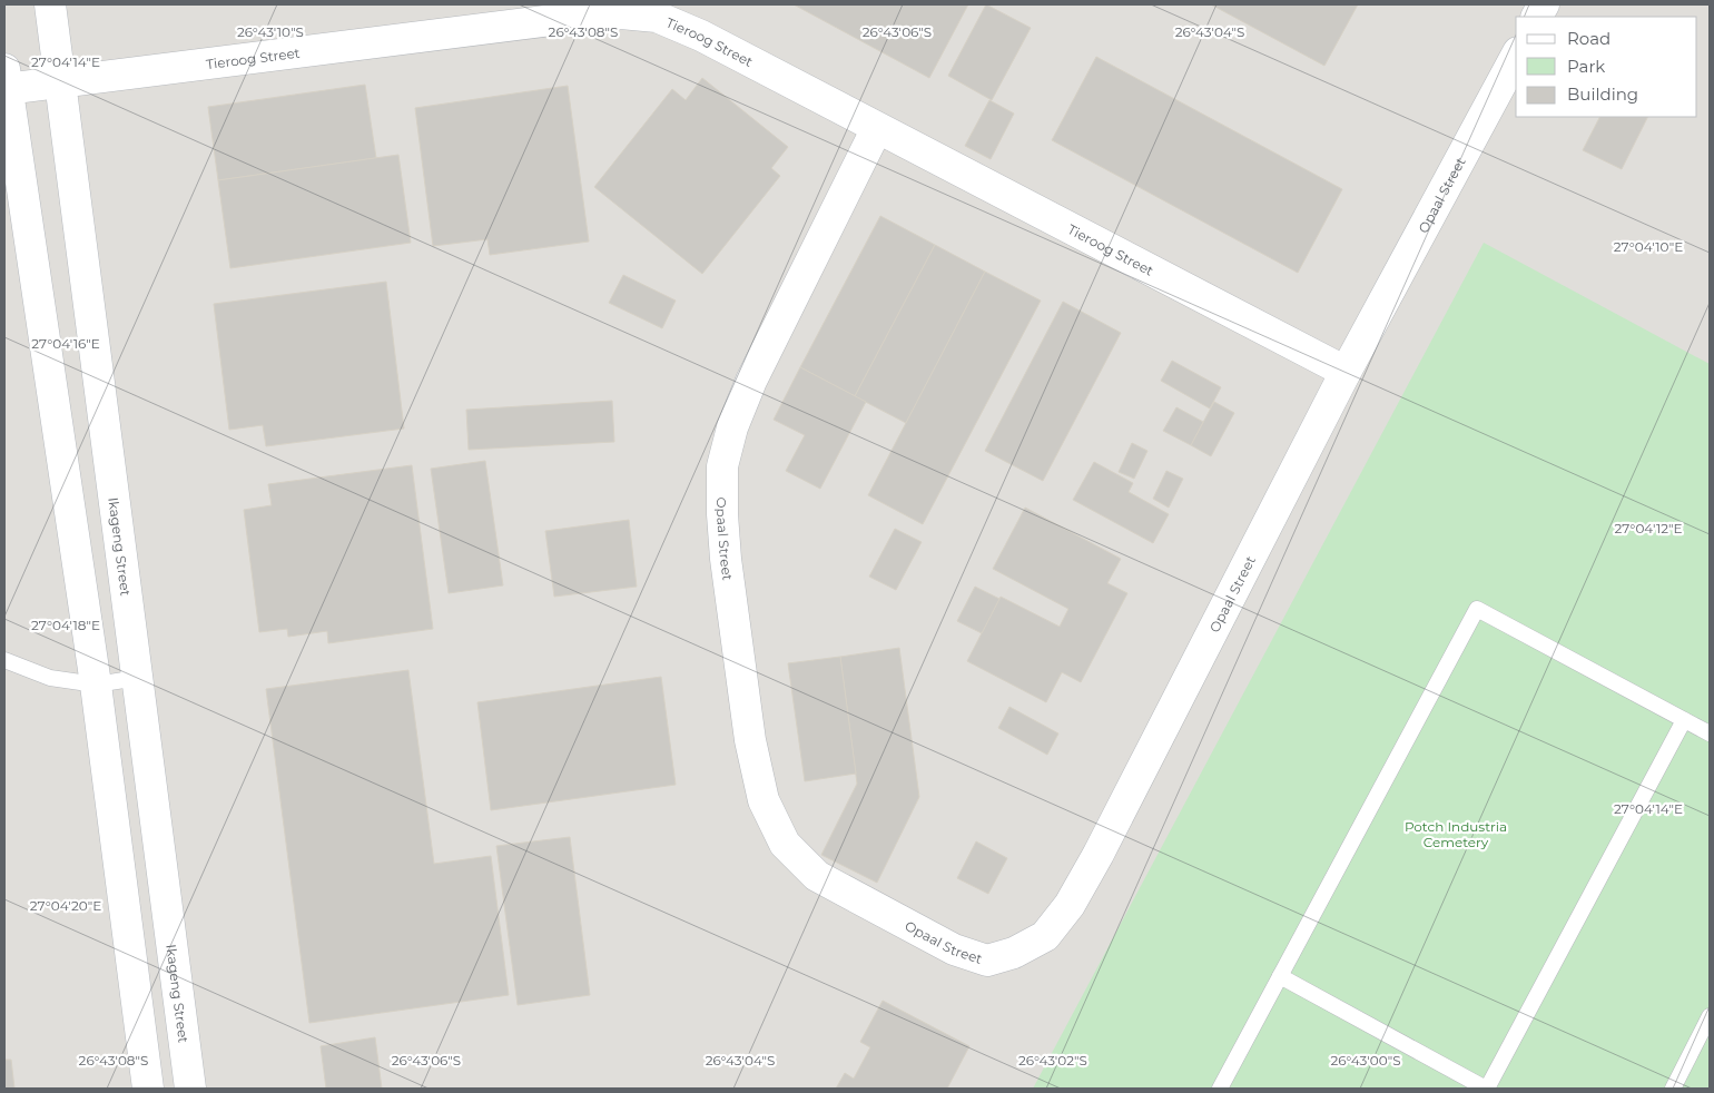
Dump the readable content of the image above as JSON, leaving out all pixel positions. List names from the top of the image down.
{
  "streets": {
    "street": ["Tieroog Street", "Opaal Street", "Ikageng Street"]
  },
  "crossings": [
    ["Tieroog Street", "Opaal Street"],
    ["Tieroog Street", "Ikageng Street"]
  ],
  "parks": ["Potch Industria Cemetery"],
  "legend": ["Road", "Park", "Building"],
  "coordinates": [
    "26°43'10\"S",
    "26°43'08\"S",
    "26°43'06\"S",
    "26°43'04\"S",
    "27°04'14\"E",
    "27°04'10\"E",
    "27°04'16\"E",
    "27°04'12\"E",
    "27°04'18\"E",
    "27°04'20\"E",
    "26°43'02\"S",
    "26°43'00\"S"
  ]
}
